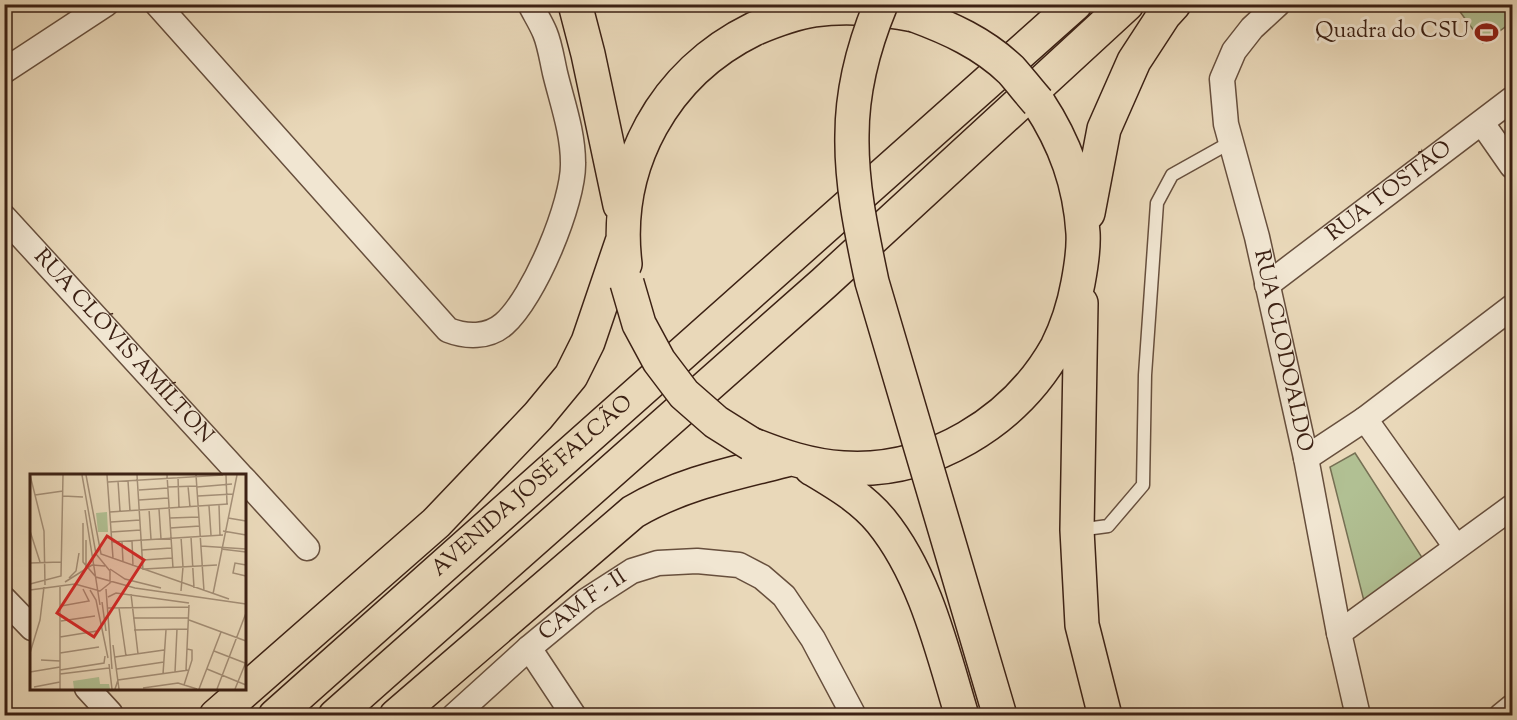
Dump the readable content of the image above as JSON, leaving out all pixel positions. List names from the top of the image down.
{
  "streets": {
    "main road": ["AVENIDA JOSÉ FALCÃO"],
    "street": [
      "RUA TOSTÃO",
      "RUA CLÓVIS AMÍLTON",
      "RUA CLODOALDO",
      "CAM F - II"
    ]
  },
  "crossings": [
    ["RUA TOSTÃO", "RUA CLODOALDO"]
  ],
  "places": {
    "sports": ["Quadra do CSU"]
  }
}
